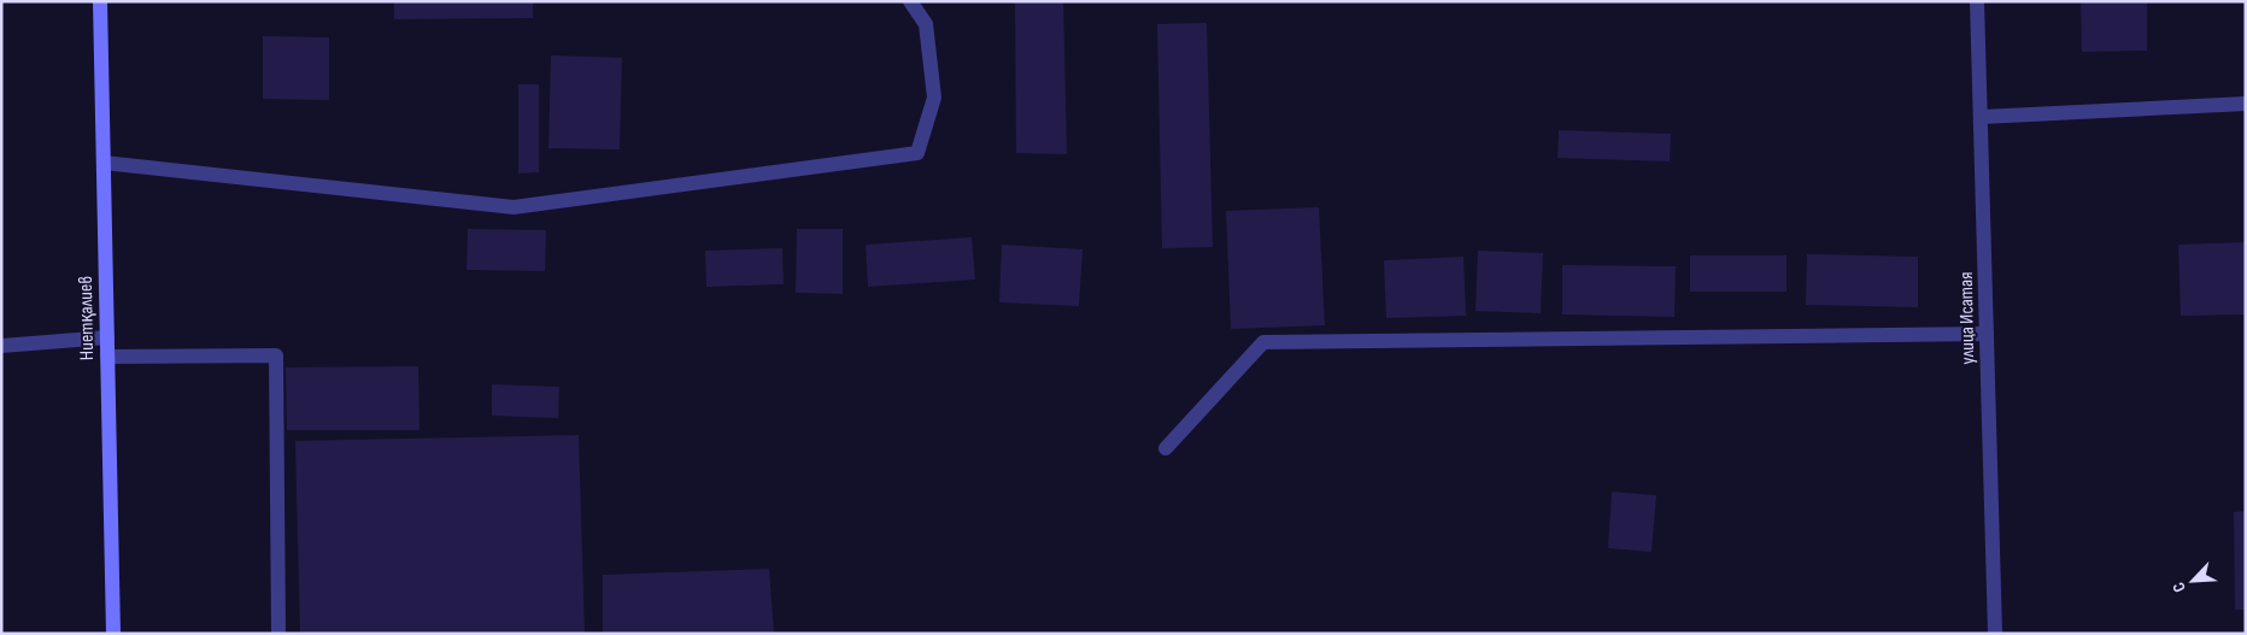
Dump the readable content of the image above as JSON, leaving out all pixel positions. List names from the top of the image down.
{
  "streets": {
    "street": ["Ниетқалиев", "улица Исатая"]
  },
  "north": "bottom left"
}
